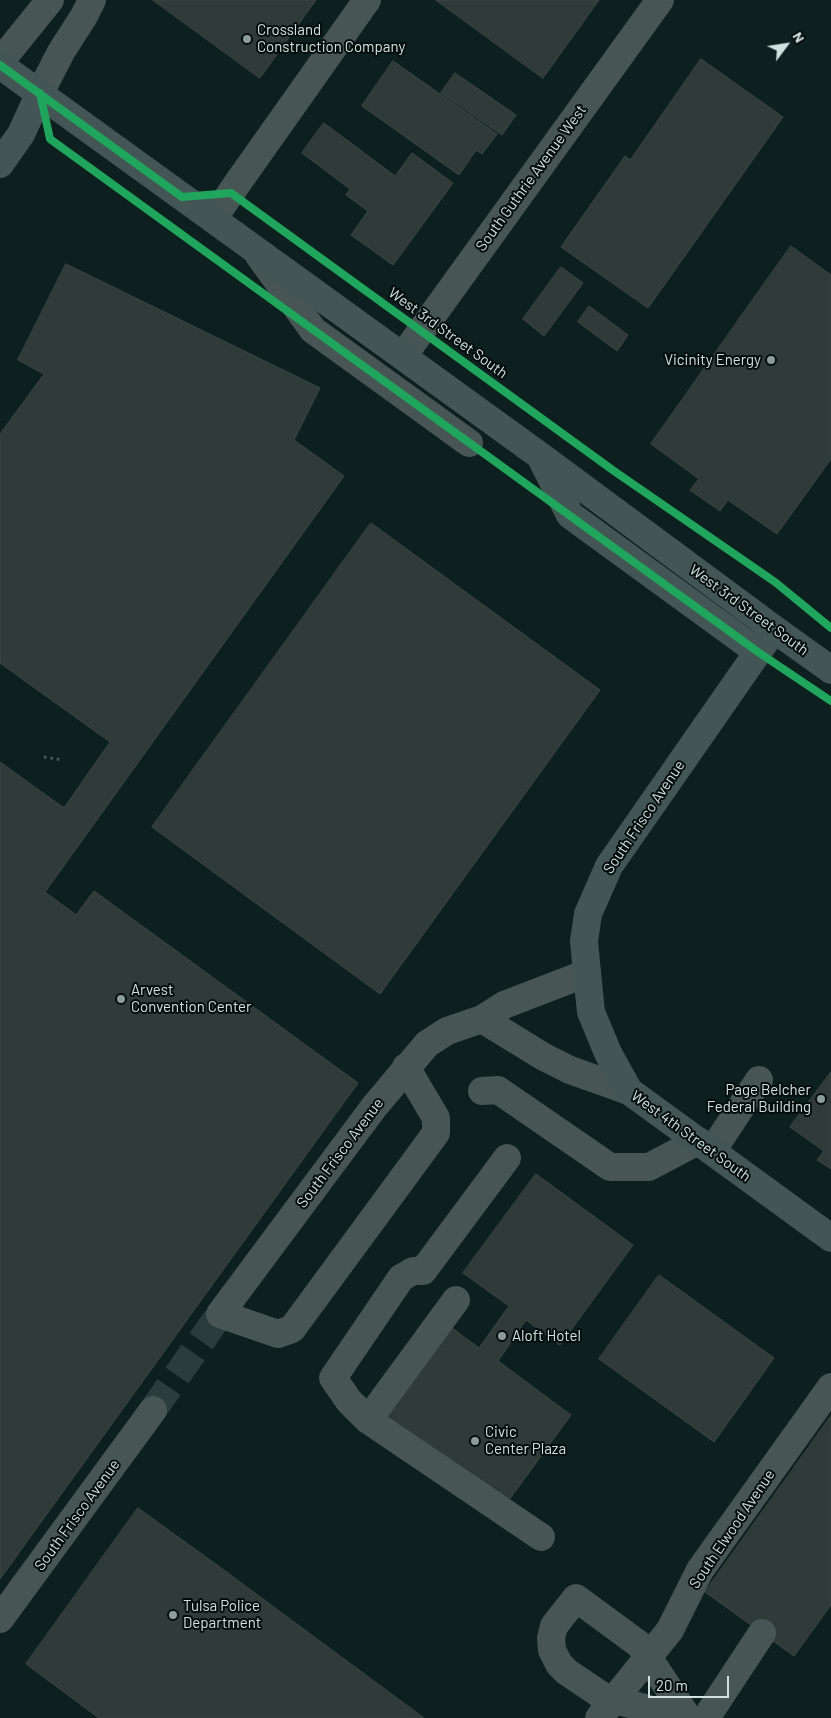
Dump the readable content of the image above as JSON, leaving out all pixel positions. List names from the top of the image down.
{
  "streets": {
    "main road": ["West 3rd Street South", "South Frisco Avenue", "West 4th Street South"],
    "street": ["South Guthrie Avenue West", "South Elwood Avenue"]
  },
  "crossings": [
    ["South Guthrie Avenue West", "West 3rd Street South"],
    ["West 3rd Street South", "South Frisco Avenue"],
    ["South Frisco Avenue", "West 4th Street South"]
  ],
  "places": [
    "Crossland Construction Company",
    "Vicinity Energy",
    "Arvest Convention Center",
    "Page Belcher Federal Building",
    "Aloft Hotel",
    "Civic Center Plaza",
    "Tulsa Police Department"
  ],
  "scale_bar": "20 m",
  "north": "top right"
}
